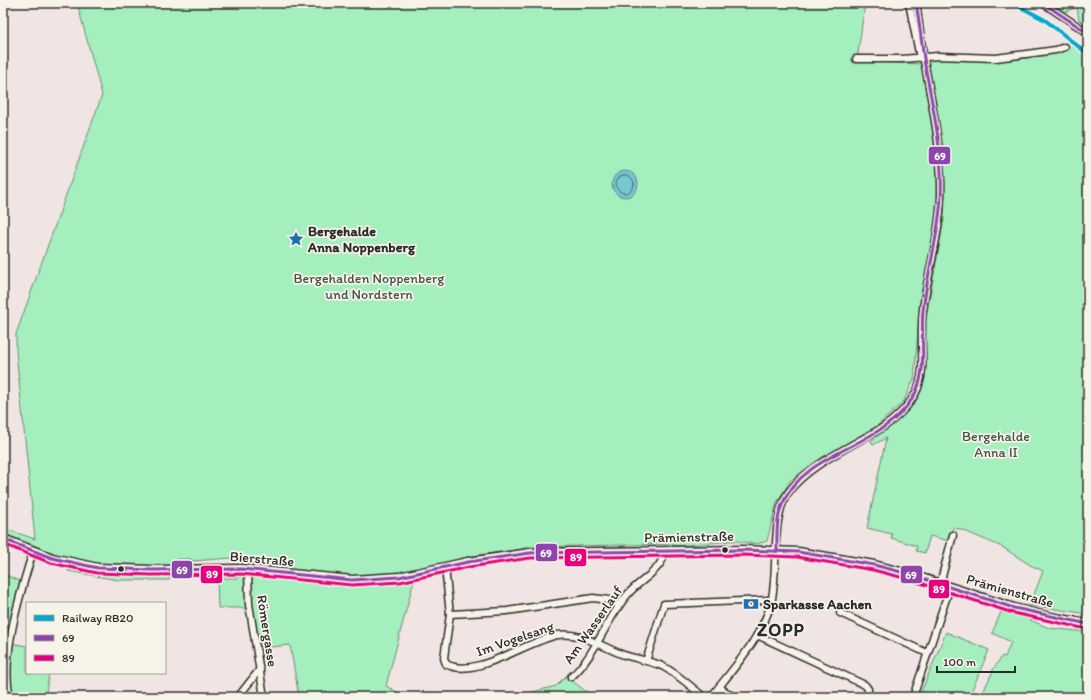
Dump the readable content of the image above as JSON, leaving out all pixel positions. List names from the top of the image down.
{
  "streets": {
    "main road": ["Prämienstraße", "Bierstraße"],
    "street": ["Am Wasserlauf", "Römergasse", "Im Vogelsang"]
  },
  "crossings": [
    ["Prämienstraße", "Bierstraße"],
    ["Prämienstraße", "Am Wasserlauf"],
    ["Bierstraße", "Römergasse"],
    ["Am Wasserlauf", "Im Vogelsang"]
  ],
  "districts": ["ZOPP"],
  "parks": ["Bergehalden Noppenberg und Nordstern", "Bergehalde Anna II"],
  "places": {
    "place": ["Bergehalde Anna Noppenberg"],
    "bank": ["Sparkasse Aachen"]
  },
  "lines": ["rail line RB20", "transit line 69", "transit line 89"],
  "legend": ["Railway RB20", "69", "89"],
  "scale_bar": "100 m"
}
